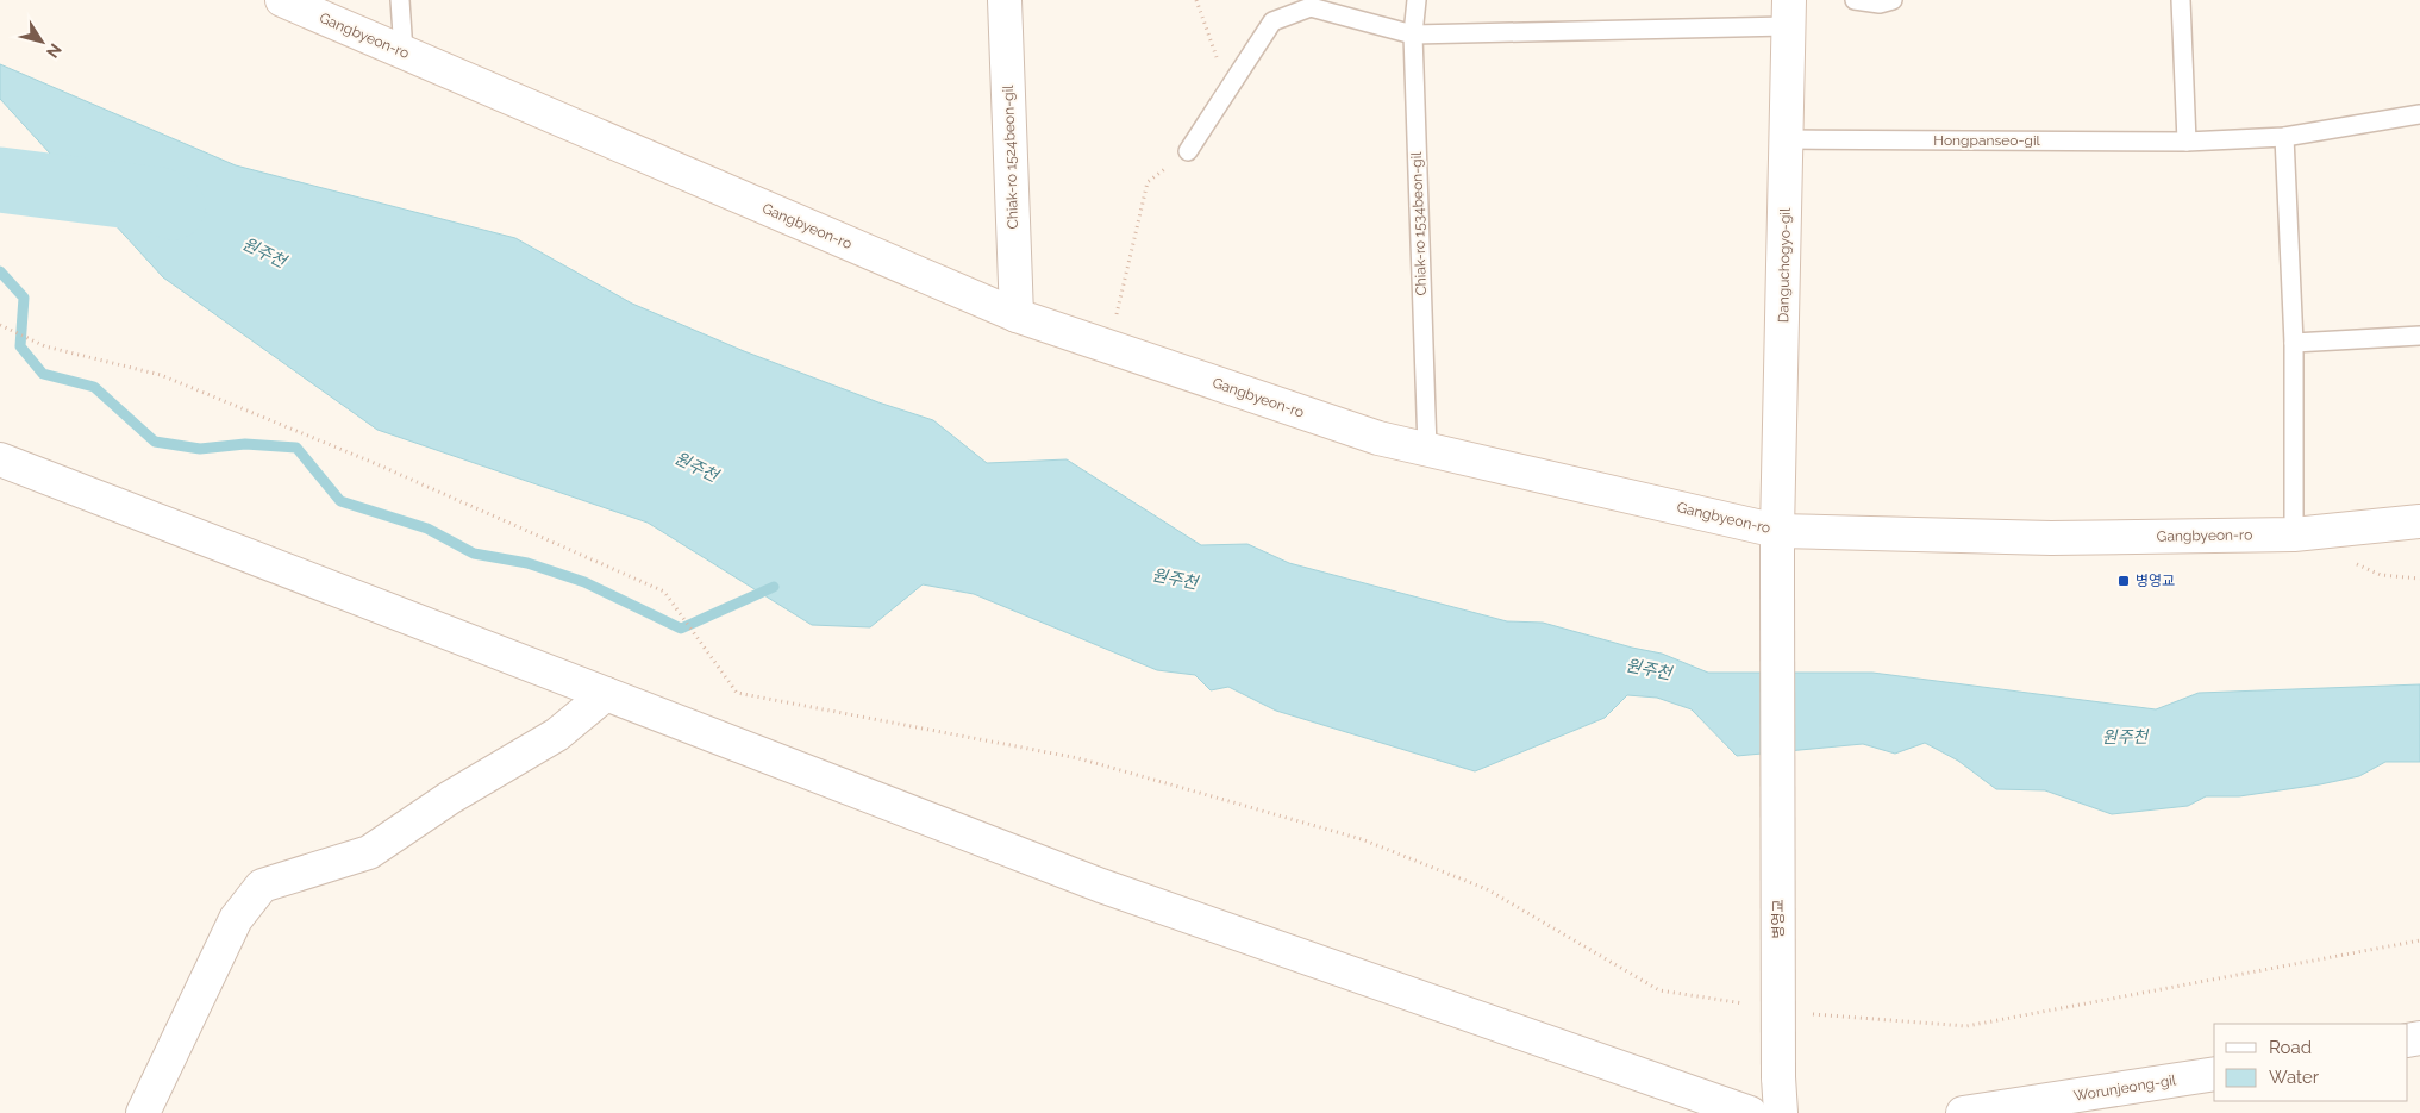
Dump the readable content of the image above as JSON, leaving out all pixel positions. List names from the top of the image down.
{
  "streets": {
    "street": [
      "Gangbyeon-ro",
      "Chiak-ro 1524beon-gil",
      "Danguchogyo-gil",
      "병영교",
      "Worunjeong-gil"
    ],
    "lane": ["Hongpanseo-gil", "Chiak-ro 1534beon-gil"]
  },
  "crossings": [
    ["Gangbyeon-ro", "Chiak-ro 1524beon-gil"],
    ["Gangbyeon-ro", "Chiak-ro 1534beon-gil"],
    ["Gangbyeon-ro", "Danguchogyo-gil"],
    ["Gangbyeon-ro", "병영교"],
    ["Hongpanseo-gil", "Danguchogyo-gil"],
    ["Danguchogyo-gil", "병영교"]
  ],
  "water": ["원주천"],
  "places": {
    "transit": ["병영교"]
  },
  "legend": ["Road", "Water"],
  "north": "bottom right"
}
